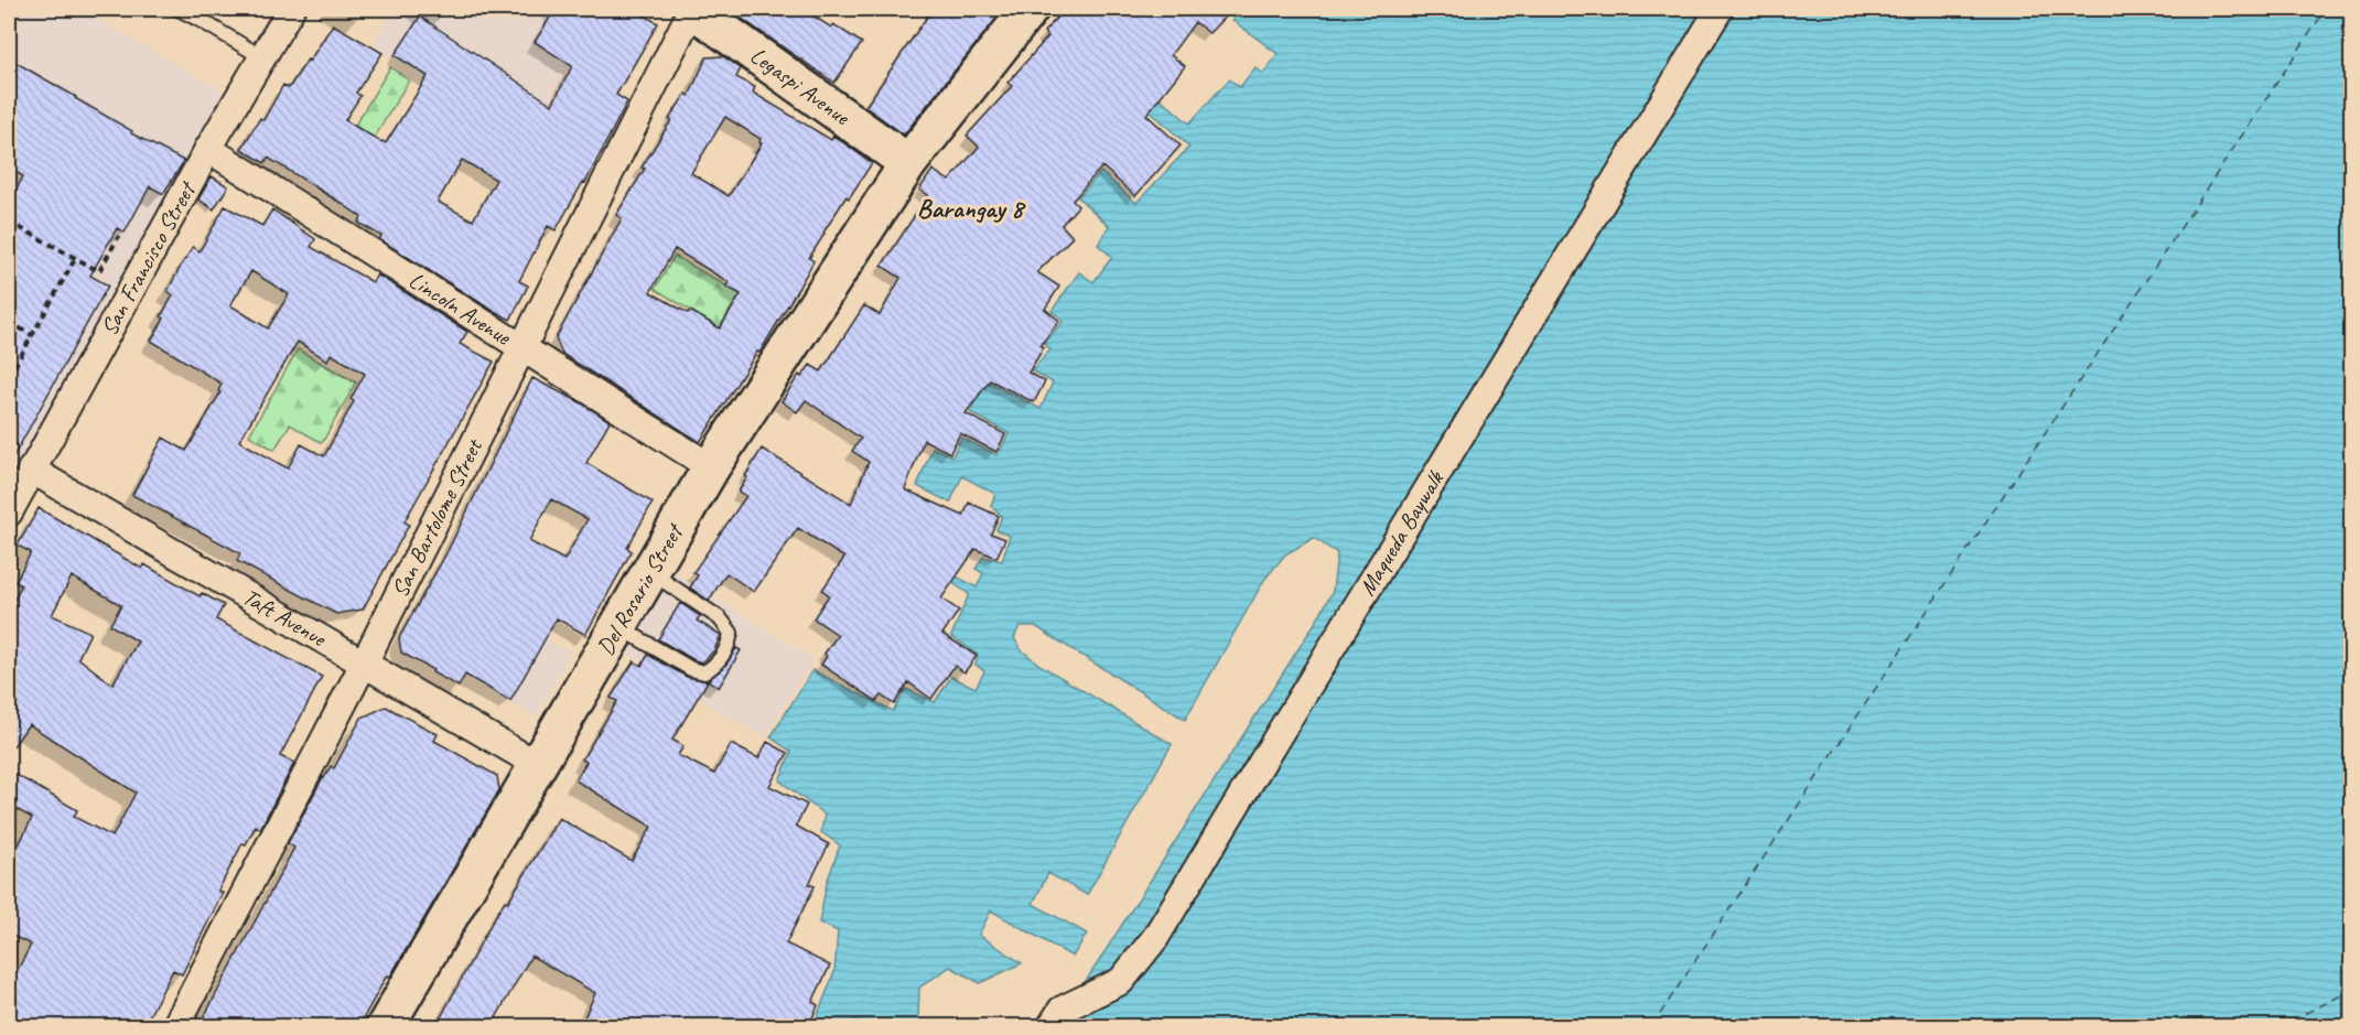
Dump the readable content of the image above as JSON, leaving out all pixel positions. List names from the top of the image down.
{
  "streets": {
    "street": [
      "Legaspi Avenue",
      "San Francisco Street",
      "Lincoln Avenue",
      "San Bartolome Street",
      "Maqueda Baywalk",
      "Del Rosario Street",
      "Taft Avenue"
    ]
  },
  "crossings": [
    ["Legaspi Avenue", "San Bartolome Street"],
    ["Legaspi Avenue", "Del Rosario Street"],
    ["San Francisco Street", "Lincoln Avenue"],
    ["San Francisco Street", "Taft Avenue"],
    ["Lincoln Avenue", "San Bartolome Street"],
    ["Lincoln Avenue", "Del Rosario Street"],
    ["San Bartolome Street", "Taft Avenue"],
    ["Del Rosario Street", "Taft Avenue"]
  ],
  "districts": ["Barangay 8"]
}
